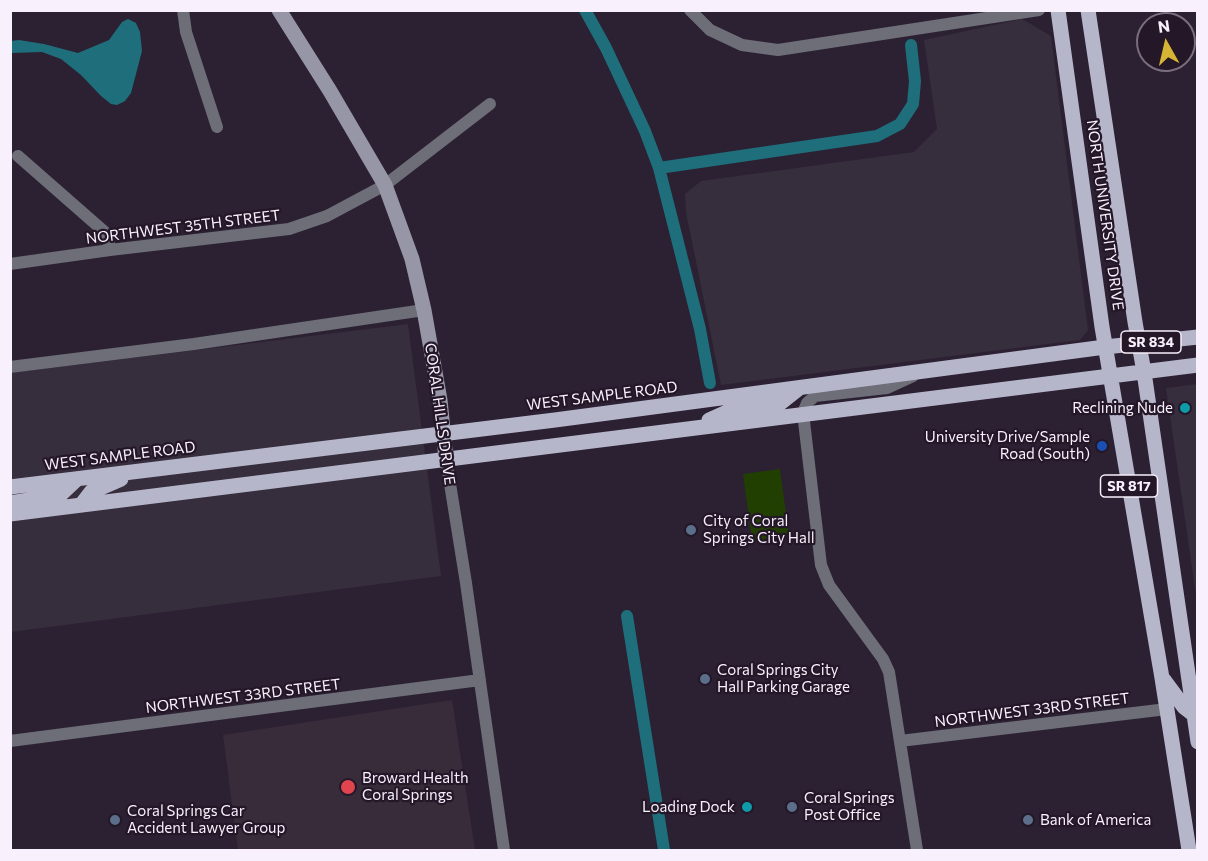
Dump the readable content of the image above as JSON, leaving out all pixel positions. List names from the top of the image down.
{
  "streets": {
    "main road": [
      "NORTH UNIVERSITY DRIVE",
      "SR 834",
      "WEST SAMPLE ROAD",
      "SR 817"
    ],
    "street": ["NORTHWEST 35TH STREET", "CORAL HILLS DRIVE", "NORTHWEST 33RD STREET"]
  },
  "crossings": [
    ["NORTH UNIVERSITY DRIVE", "SR 834"],
    ["NORTH UNIVERSITY DRIVE", "WEST SAMPLE ROAD"],
    ["NORTH UNIVERSITY DRIVE", "NORTHWEST 33RD STREET"],
    ["NORTHWEST 35TH STREET", "CORAL HILLS DRIVE"],
    ["WEST SAMPLE ROAD", "CORAL HILLS DRIVE"],
    ["CORAL HILLS DRIVE", "NORTHWEST 33RD STREET"]
  ],
  "places": [
    "Reclining Nude",
    "University Drive/Sample Road (South)",
    "City of Coral Springs City Hall",
    "Coral Springs City Hall Parking Garage",
    "Broward Health Coral Springs",
    "Loading Dock",
    "Coral Springs Post Office",
    "Coral Springs Car Accident Lawyer Group",
    "Bank of America"
  ],
  "north": "top"
}
